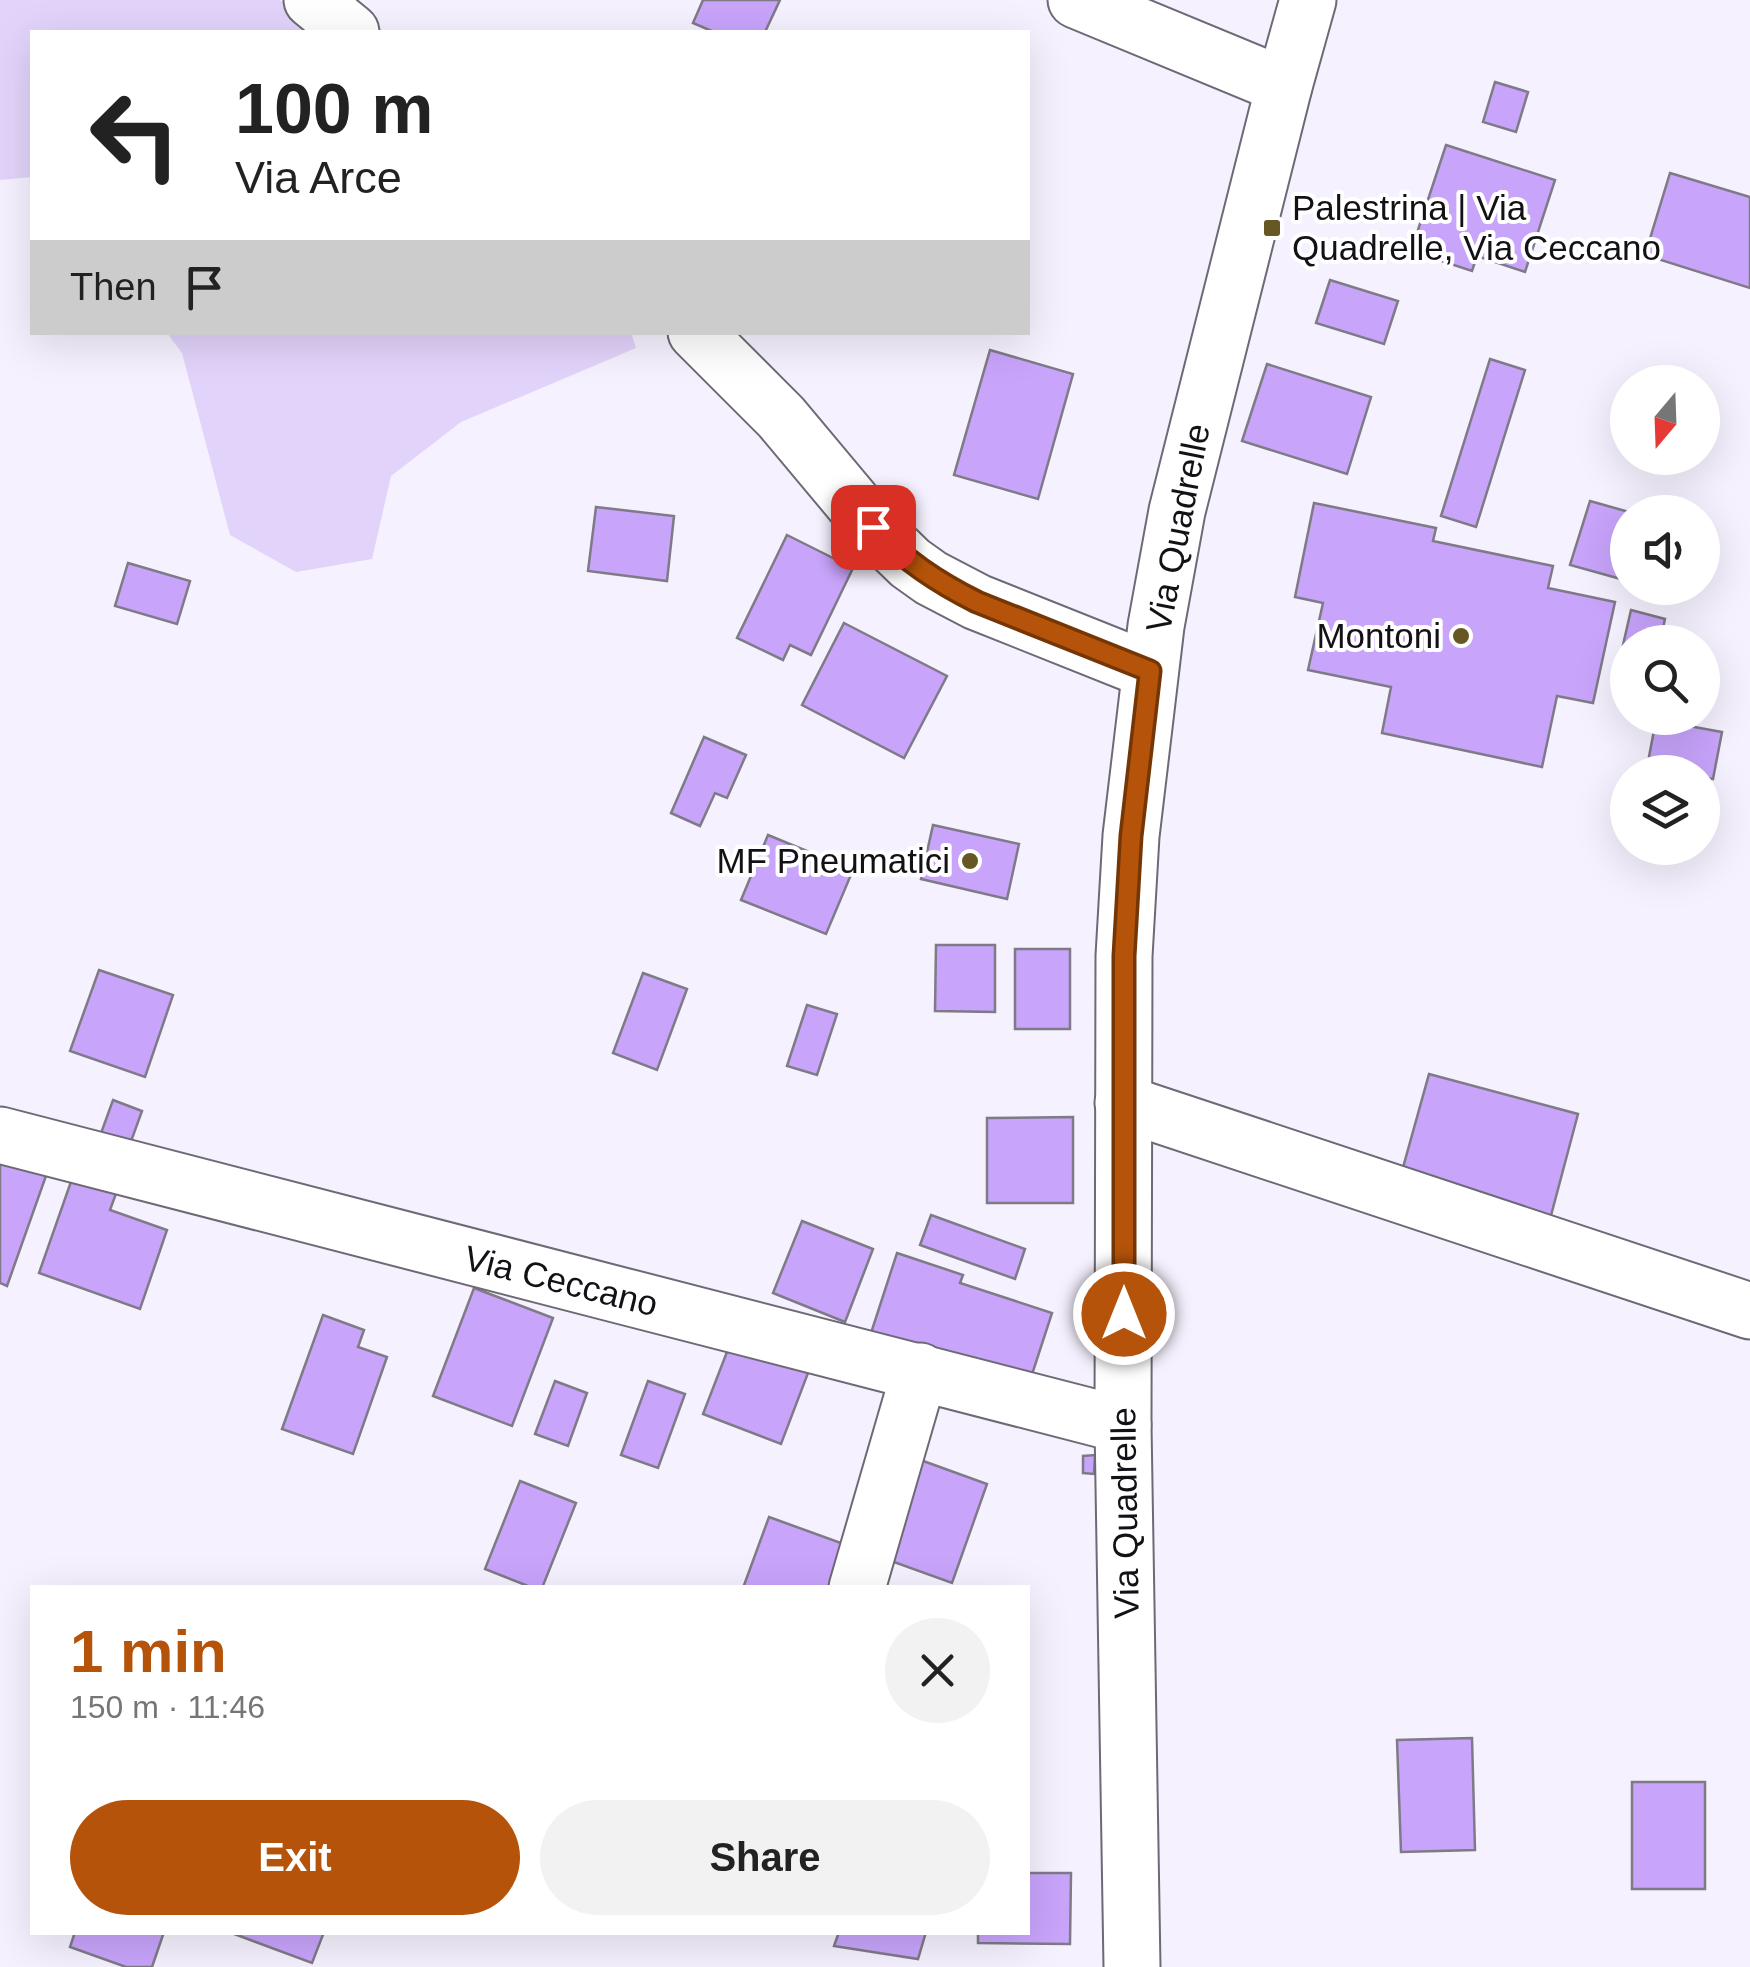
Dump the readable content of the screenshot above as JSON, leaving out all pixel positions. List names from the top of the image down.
{
  "streets": {
    "street": ["Via Quadrelle", "Via Ceccano"]
  },
  "crossings": [
    ["Via Quadrelle", "Via Ceccano"]
  ],
  "places": {
    "transit": ["Palestrina | Via Quadrelle, Via Ceccano"],
    "other": ["Montoni", "MF Pneumatici"]
  },
  "north": "bottom",
  "page": {
    "turn": ["100 m", "Via Arce"],
    "then": "Then",
    "heading": ["1 min", "150 m · 11:46"],
    "buttons": ["Exit", "Share"]
  }
}
